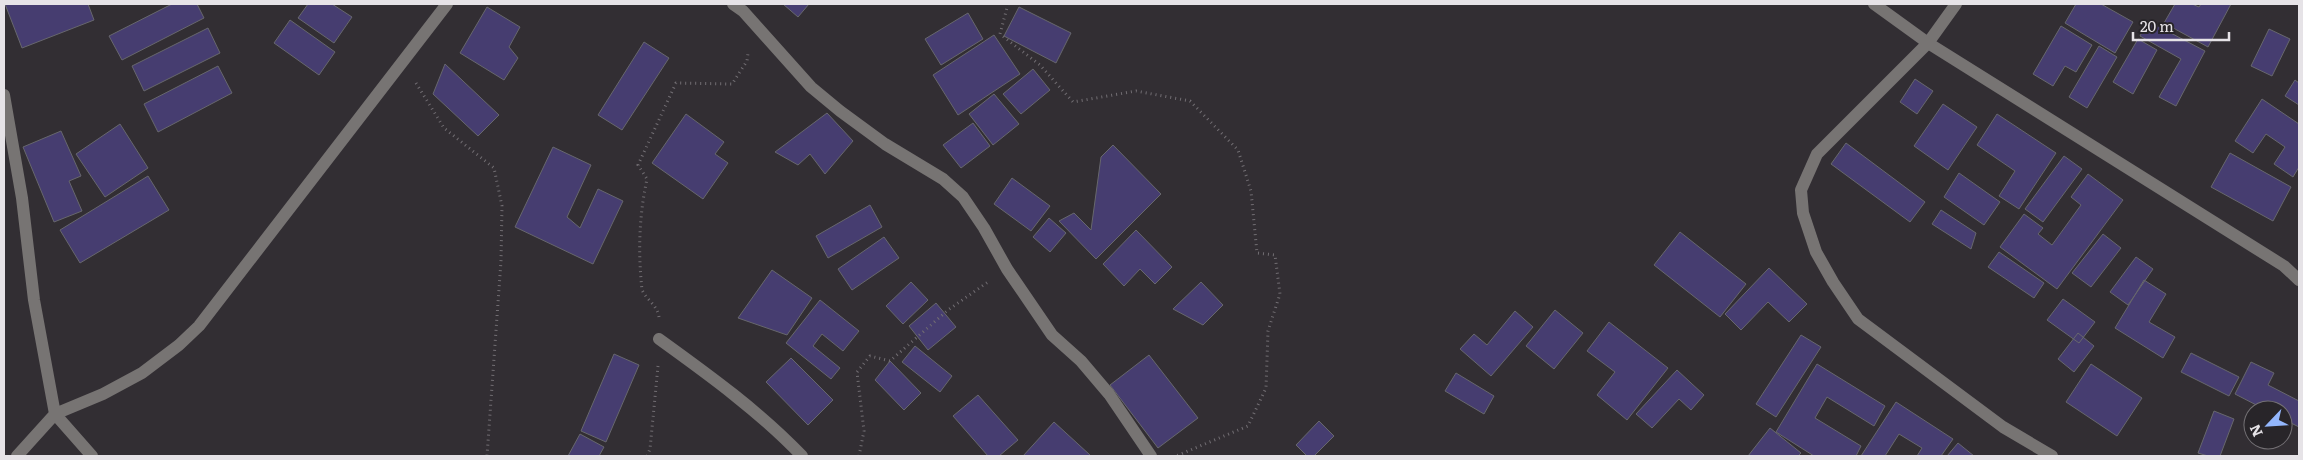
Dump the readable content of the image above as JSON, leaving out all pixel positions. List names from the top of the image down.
{
  "scale_bar": "20 m",
  "north": "bottom left"
}
